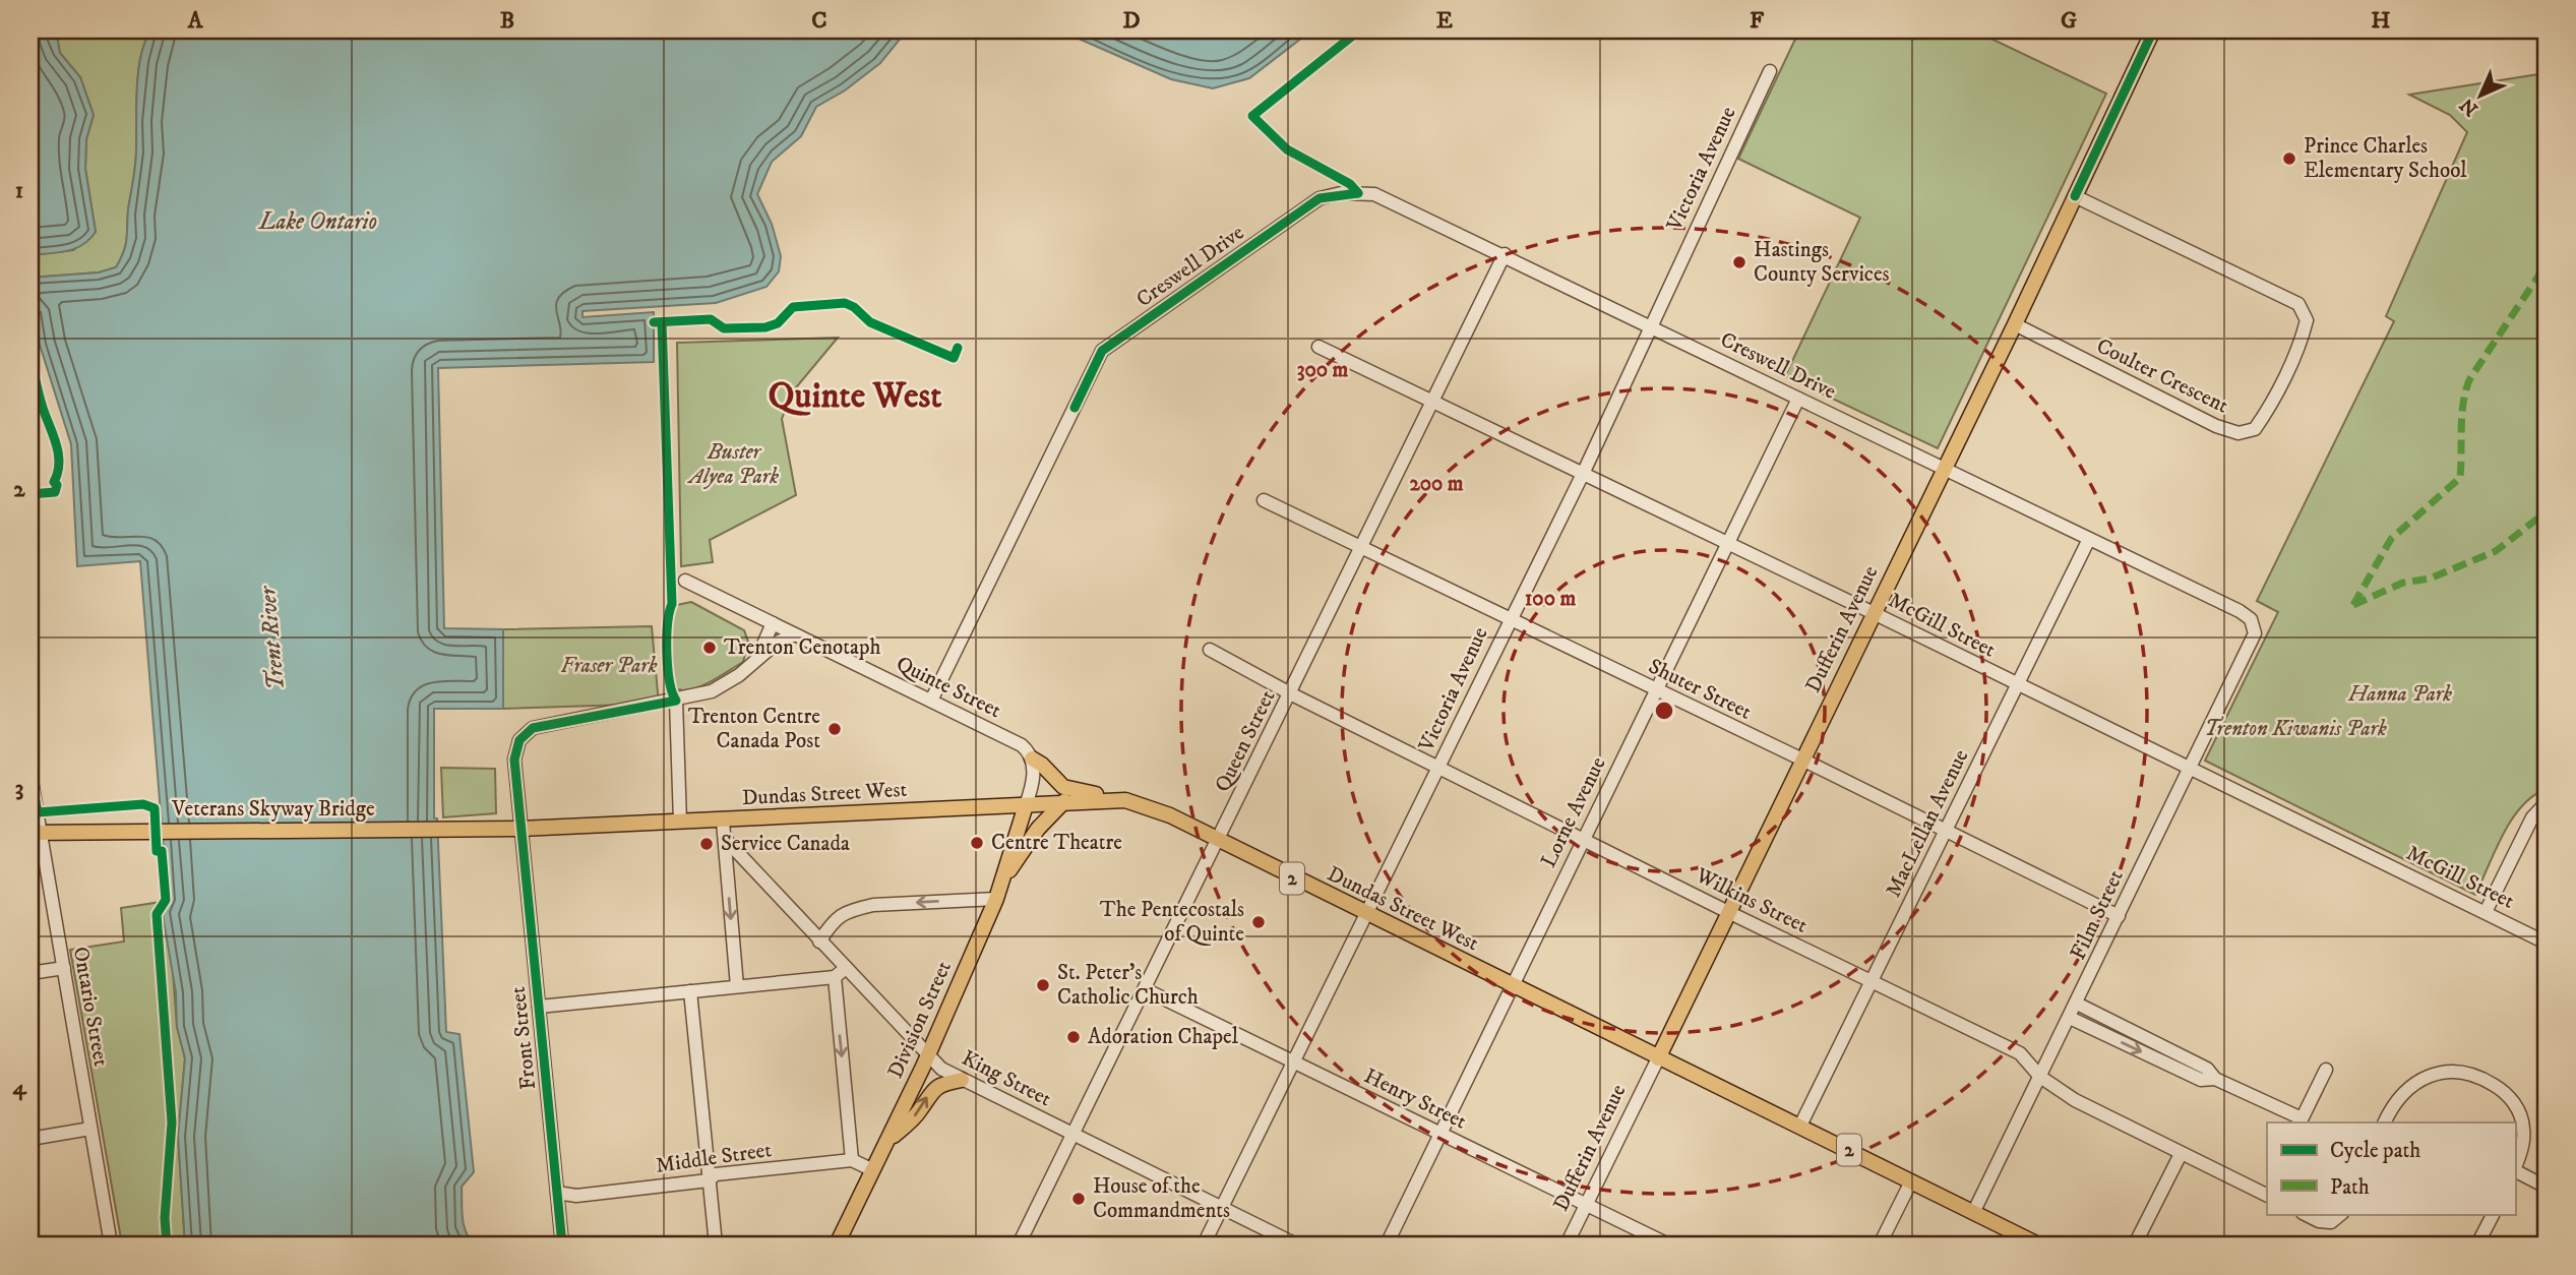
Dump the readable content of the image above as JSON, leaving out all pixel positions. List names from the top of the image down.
{
  "streets": {
    "main road": [
      "Dufferin Avenue",
      "Dundas Street West",
      "Veterans Skyway Bridge",
      "2",
      "Division Street"
    ],
    "street": [
      "Victoria Avenue",
      "Creswell Drive",
      "Coulter Crescent",
      "McGill Street",
      "Quinte Street",
      "Shuter Street",
      "Queen Street",
      "Lorne Avenue",
      "MacLellan Avenue",
      "Wilkins Street",
      "Film Street",
      "Ontario Street",
      "Front Street",
      "King Street",
      "Henry Street",
      "Middle Street"
    ]
  },
  "crossings": [
    ["Victoria Avenue", "Creswell Drive"],
    ["Victoria Avenue", "McGill Street"],
    ["Victoria Avenue", "Shuter Street"],
    ["Victoria Avenue", "Dundas Street West"],
    ["Victoria Avenue", "Wilkins Street"],
    ["Victoria Avenue", "King Street"],
    ["Victoria Avenue", "Henry Street"],
    ["Creswell Drive", "Dufferin Avenue"],
    ["Creswell Drive", "Quinte Street"],
    ["Creswell Drive", "Queen Street"],
    ["Creswell Drive", "Lorne Avenue"],
    ["Creswell Drive", "MacLellan Avenue"],
    ["Creswell Drive", "Film Street"],
    ["Coulter Crescent", "Dufferin Avenue"],
    ["McGill Street", "Dufferin Avenue"],
    ["McGill Street", "Queen Street"],
    ["McGill Street", "Lorne Avenue"],
    ["McGill Street", "MacLellan Avenue"],
    ["McGill Street", "Film Street"],
    ["Dufferin Avenue", "Shuter Street"],
    ["Dufferin Avenue", "Dundas Street West"],
    ["Dufferin Avenue", "Wilkins Street"],
    ["Dufferin Avenue", "Henry Street"],
    ["Quinte Street", "Front Street"],
    ["Shuter Street", "Queen Street"],
    ["Shuter Street", "Lorne Avenue"],
    ["Shuter Street", "MacLellan Avenue"],
    ["Shuter Street", "Film Street"],
    ["Queen Street", "Dundas Street West"],
    ["Queen Street", "Wilkins Street"],
    ["Queen Street", "King Street"],
    ["Queen Street", "Henry Street"],
    ["Dundas Street West", "Veterans Skyway Bridge"],
    ["Dundas Street West", "Lorne Avenue"],
    ["Dundas Street West", "MacLellan Avenue"],
    ["Dundas Street West", "Film Street"],
    ["Dundas Street West", "Division Street"],
    ["Dundas Street West", "Front Street"],
    ["Veterans Skyway Bridge", "Ontario Street"],
    ["Lorne Avenue", "Wilkins Street"],
    ["Lorne Avenue", "Henry Street"],
    ["MacLellan Avenue", "Wilkins Street"],
    ["Wilkins Street", "Film Street"],
    ["Division Street", "King Street"],
    ["Front Street", "Middle Street"]
  ],
  "districts": ["Quinte West"],
  "water": ["Lake Ontario", "Trent River"],
  "parks": [
    "Buster Alyea Park",
    "Fraser Park",
    "Hanna Park",
    "Trenton Kiwanis Park"
  ],
  "places": [
    "Prince Charles Elementary School",
    "Hastings County Services",
    "Trenton Cenotaph",
    "Trenton Centre Canada Post",
    "Centre Theatre",
    "Service Canada",
    "The Pentecostals of Quinte",
    "St. Peter's Catholic Church",
    "Adoration Chapel",
    "House of the Commandments"
  ],
  "legend": ["Cycle path", "Path"],
  "north": "bottom left",
  "grid": {
    "columns": [
      "A",
      "B",
      "C",
      "D",
      "E",
      "F",
      "G",
      "H"
    ],
    "rows": [
      "1",
      "2",
      "3",
      "4"
    ]
  },
  "rings": ["300 m", "200 m", "100 m"]
}
